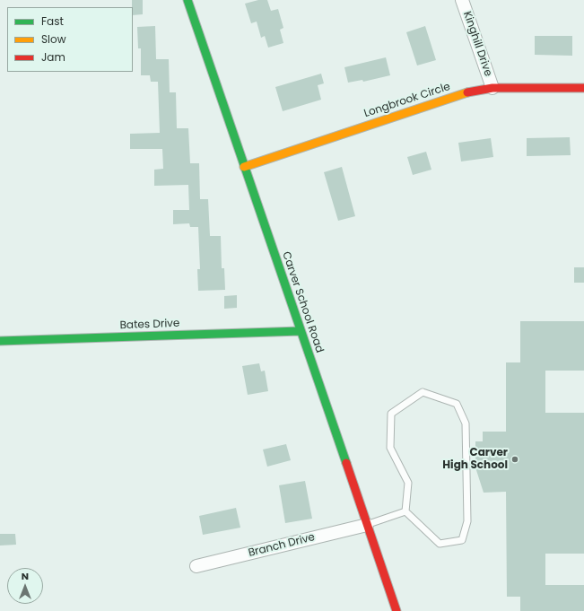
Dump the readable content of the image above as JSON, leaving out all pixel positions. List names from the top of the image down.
{
  "streets": {
    "street": [
      "Kinghill Drive",
      "Longbrook Circle",
      "Carver School Road",
      "Bates Drive",
      "Branch Drive"
    ]
  },
  "crossings": [
    ["Kinghill Drive", "Longbrook Circle"],
    ["Longbrook Circle", "Carver School Road"],
    ["Carver School Road", "Bates Drive"],
    ["Carver School Road", "Branch Drive"]
  ],
  "places": ["Carver High School"],
  "legend": ["Fast", "Slow", "Jam"],
  "north": "top"
}
